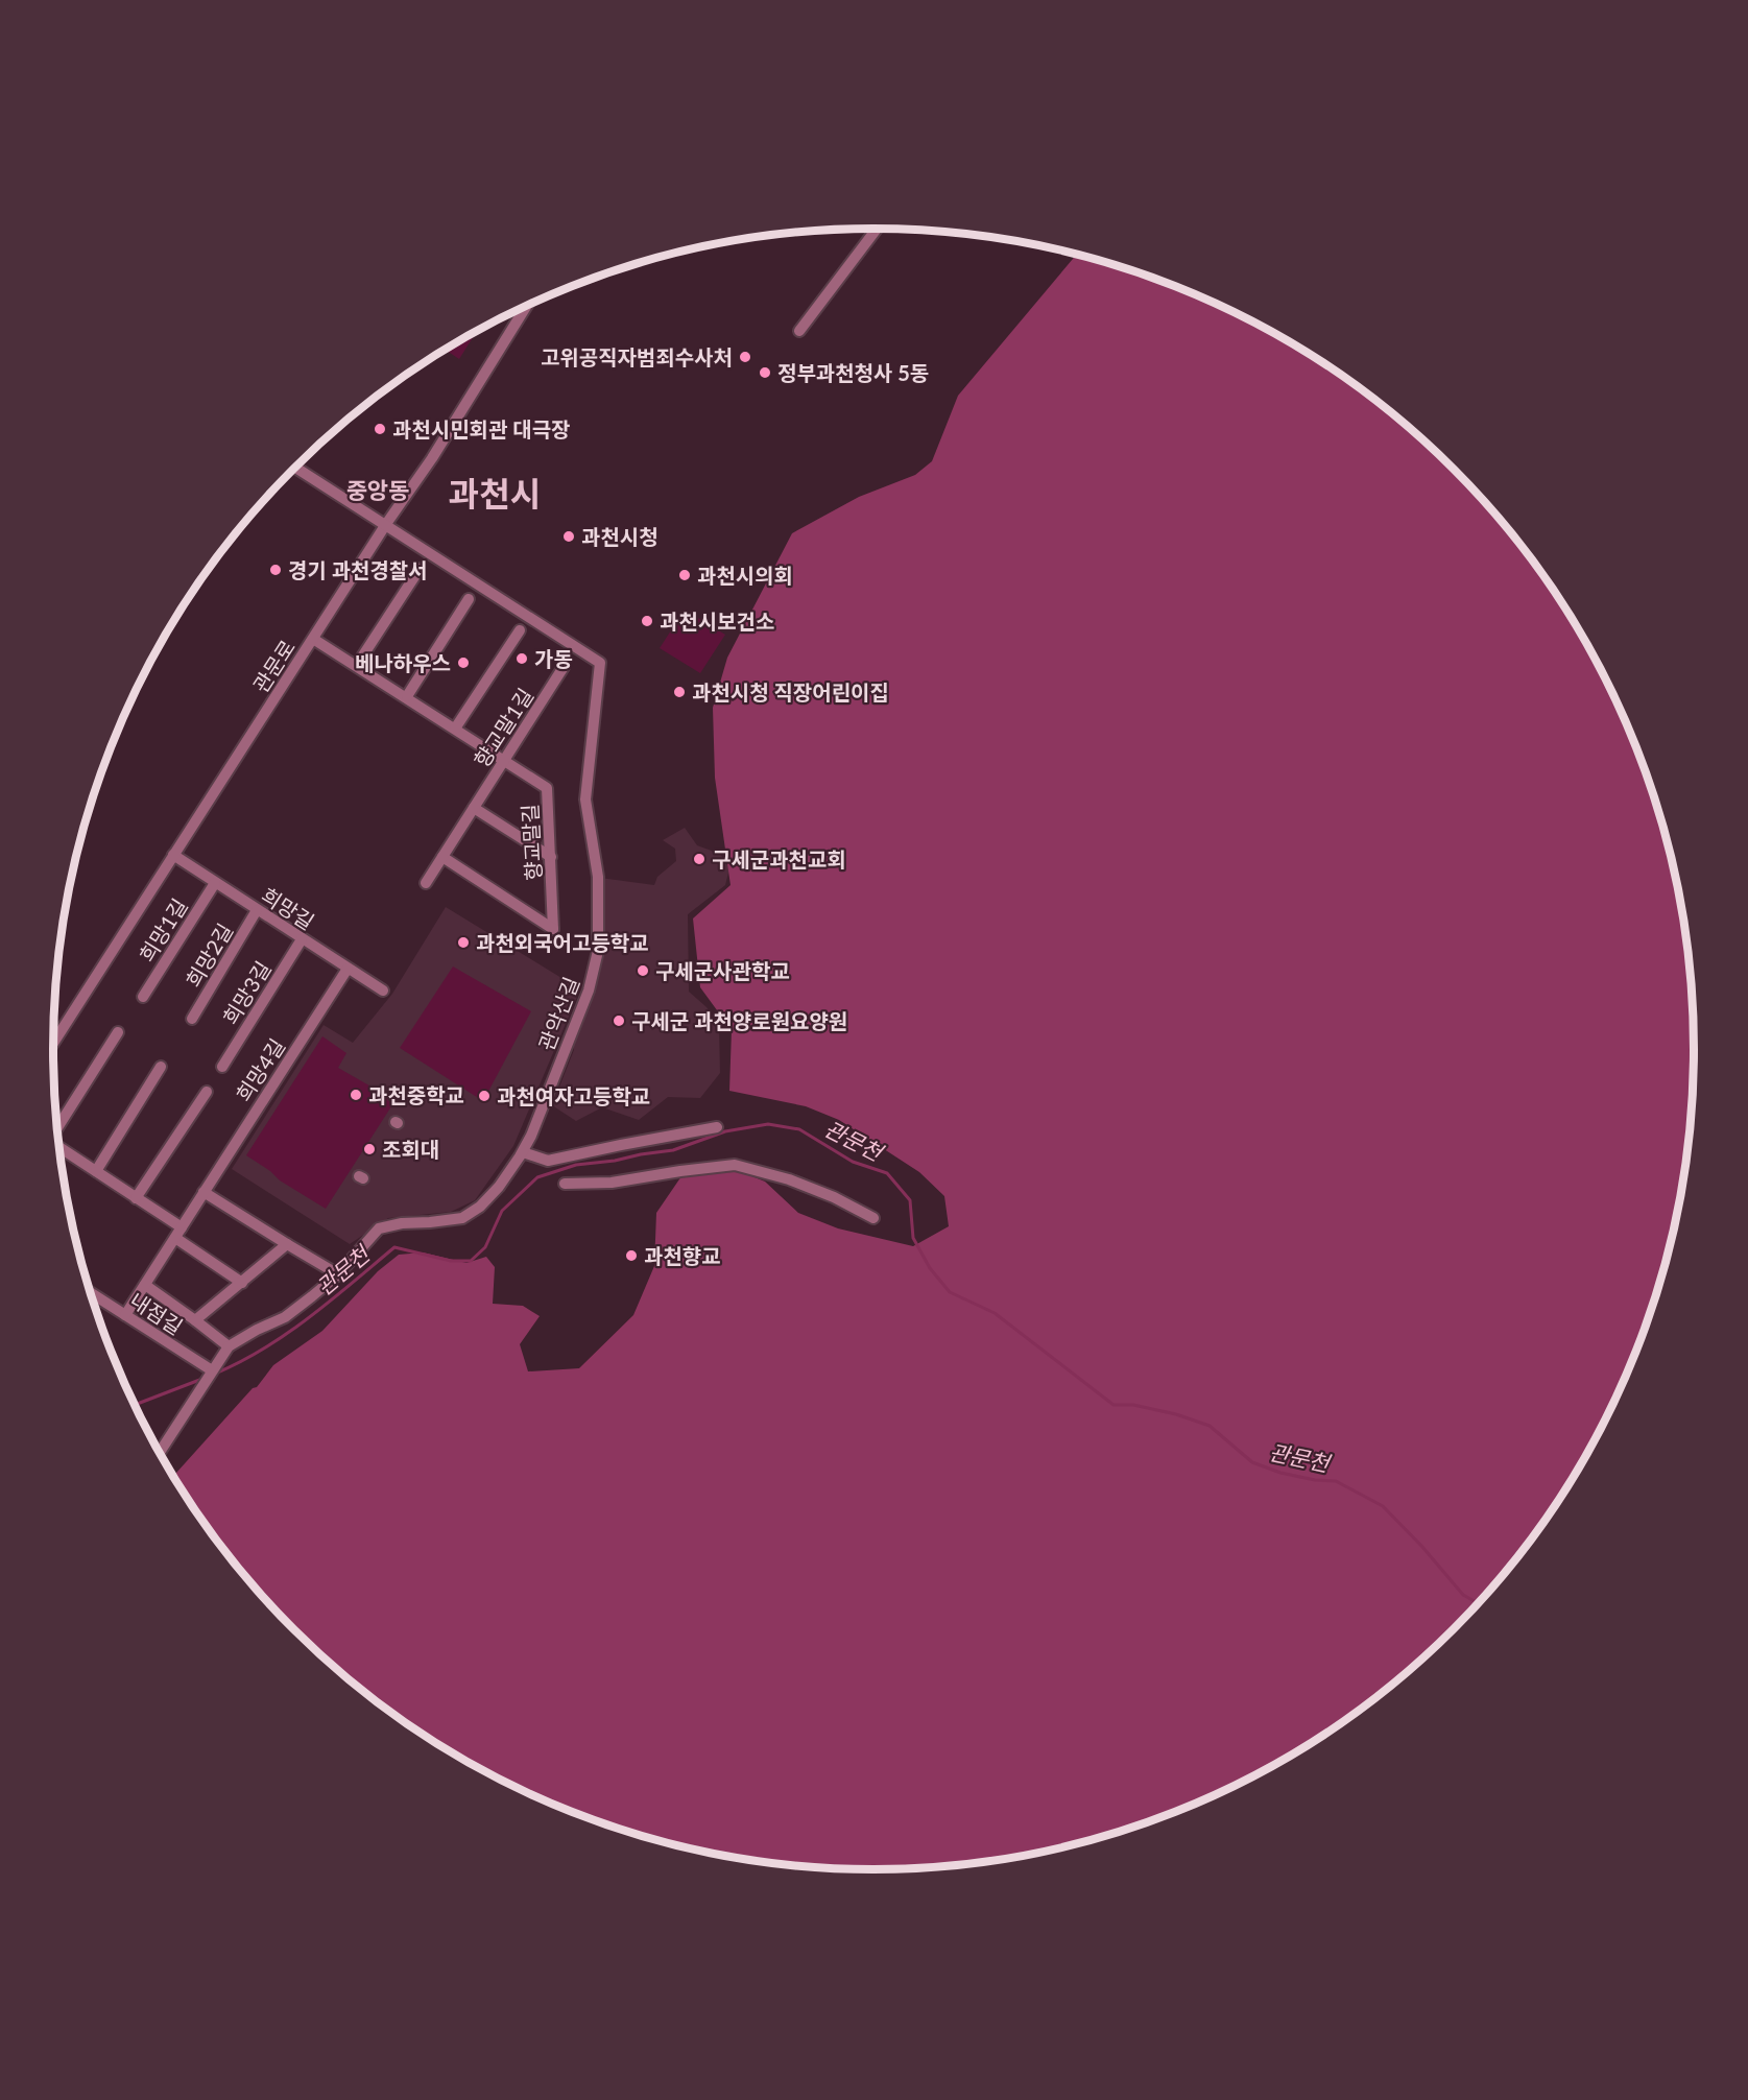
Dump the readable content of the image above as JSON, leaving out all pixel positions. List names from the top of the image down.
{
  "streets": {
    "street": [
      "관문로",
      "향교말1길",
      "향교말길",
      "희망길",
      "희망1길",
      "희망2길",
      "희망3길",
      "관악산길",
      "희망4길",
      "내점길"
    ]
  },
  "crossings": [
    ["관문로", "향교말길"],
    ["관문로", "희망길"],
    ["관문로", "관악산길"],
    ["향교말1길", "향교말길"],
    ["희망길", "희망1길"],
    ["희망길", "희망2길"],
    ["희망길", "희망3길"],
    ["희망길", "희망4길"],
    ["관악산길", "내점길"],
    ["희망4길", "내점길"]
  ],
  "districts": ["중앙동", "과천시"],
  "water": ["관문천"],
  "places": [
    "고위공직자범죄수사처",
    "정부과천청사 5동",
    "과천시민회관 대극장",
    "과천시청",
    "경기 과천경찰서",
    "과천시의회",
    "과천시보건소",
    "가동",
    "베나하우스",
    "과천시청 직장어린이집",
    "구세군과천교회",
    "과천외국어고등학교",
    "구세군사관학교",
    "구세군 과천양로원요양원",
    "과천중학교",
    "과천여자고등학교",
    "조회대",
    "과천향교"
  ]
}
